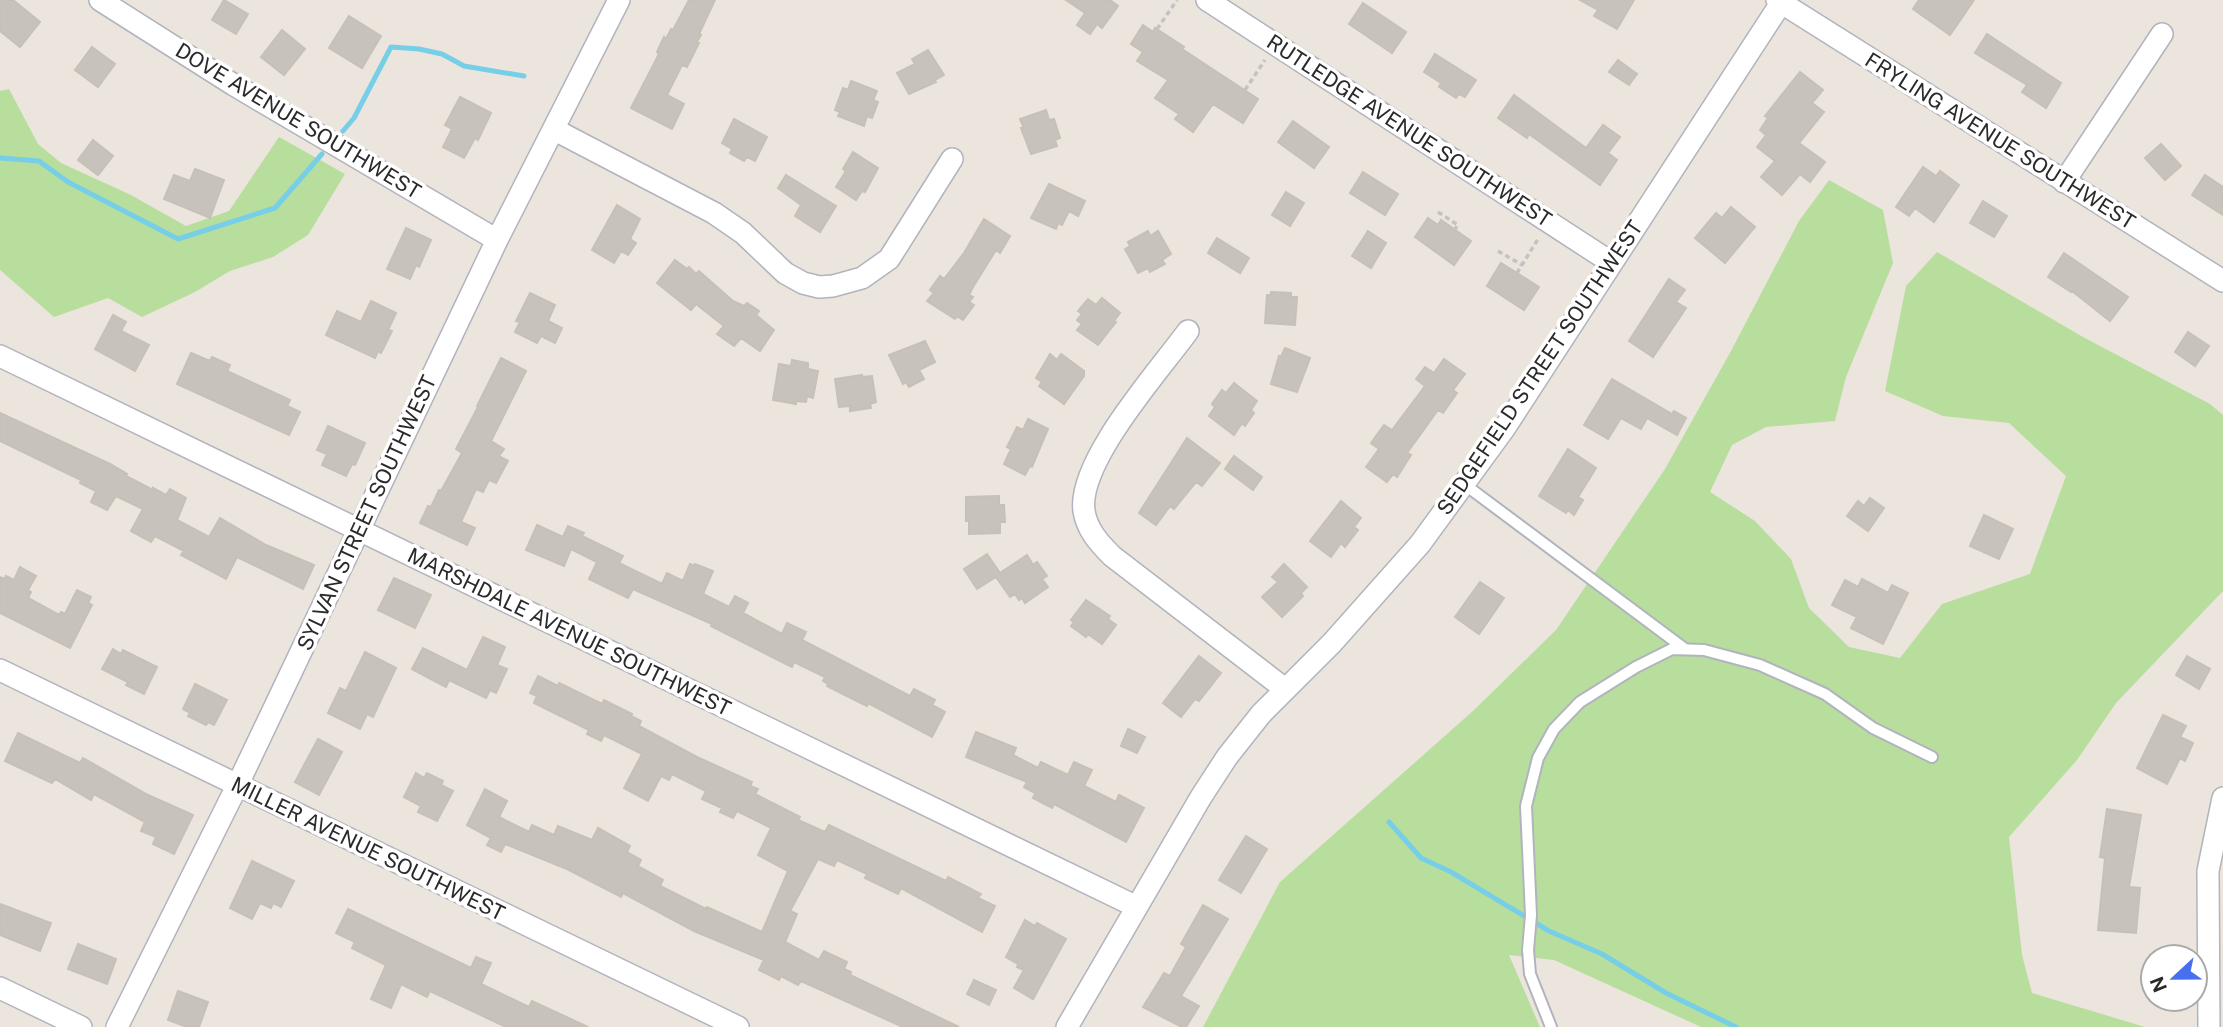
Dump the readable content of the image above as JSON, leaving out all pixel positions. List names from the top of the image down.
{
  "streets": {
    "street": [
      "DOVE AVENUE SOUTHWEST",
      "RUTLEDGE AVENUE SOUTHWEST",
      "FRYLING AVENUE SOUTHWEST",
      "SEDGEFIELD STREET SOUTHWEST",
      "SYLVAN STREET SOUTHWEST",
      "MARSHDALE AVENUE SOUTHWEST",
      "MILLER AVENUE SOUTHWEST"
    ]
  },
  "crossings": [
    ["DOVE AVENUE SOUTHWEST", "SYLVAN STREET SOUTHWEST"],
    ["RUTLEDGE AVENUE SOUTHWEST", "SEDGEFIELD STREET SOUTHWEST"],
    ["FRYLING AVENUE SOUTHWEST", "SEDGEFIELD STREET SOUTHWEST"],
    ["SEDGEFIELD STREET SOUTHWEST", "MARSHDALE AVENUE SOUTHWEST"],
    ["SYLVAN STREET SOUTHWEST", "MARSHDALE AVENUE SOUTHWEST"],
    ["SYLVAN STREET SOUTHWEST", "MILLER AVENUE SOUTHWEST"]
  ],
  "north": "left"
}
